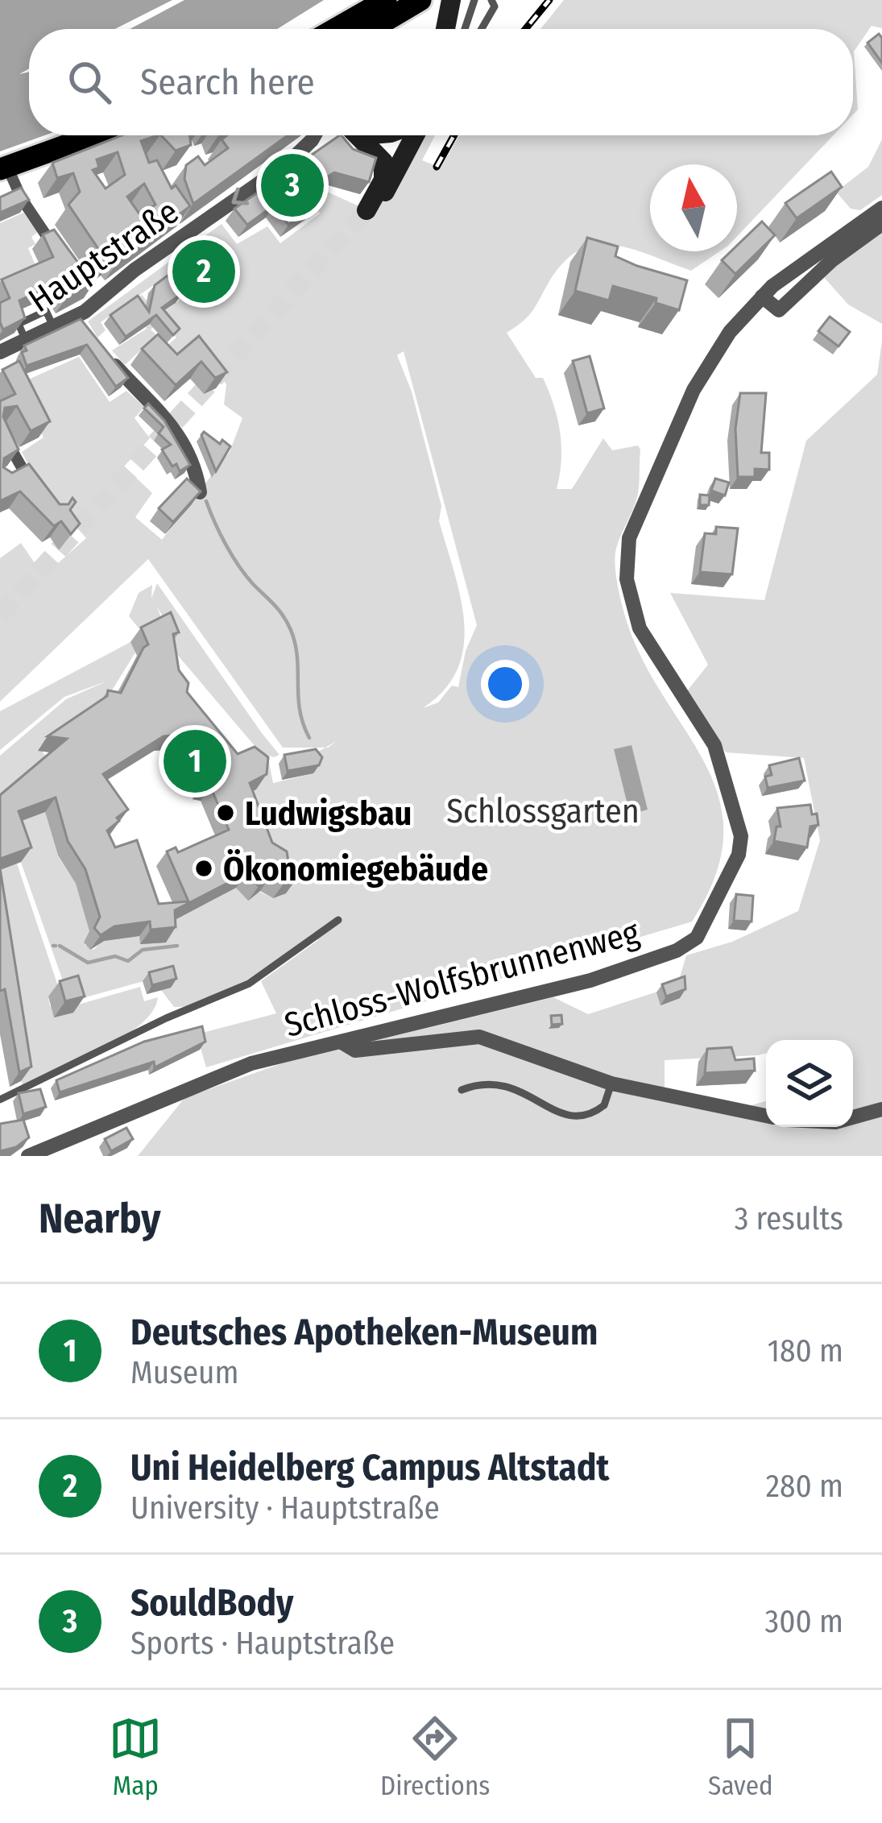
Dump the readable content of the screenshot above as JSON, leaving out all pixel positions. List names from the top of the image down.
{
  "streets": {
    "street": ["Hauptstraße", "Schloss-Wolfsbrunnenweg"]
  },
  "one_way": ["Hauptstraße"],
  "parks": ["Schlossgarten"],
  "places": ["Ludwigsbau", "Ökonomiegebäude"],
  "north": "top",
  "page": {
    "search": "Search here",
    "pins": ["3", "2", "1"],
    "heading": ["Nearby", "3 results"],
    "list": [
      {
        "mark": "1",
        "name": "Deutsches Apotheken-Museum",
        "note": "Museum",
        "value": "180 m"
      },
      {
        "mark": "2",
        "name": "Uni Heidelberg Campus Altstadt",
        "note": "University · Hauptstraße",
        "value": "280 m"
      },
      {
        "mark": "3",
        "name": "SouldBody",
        "note": "Sports · Hauptstraße",
        "value": "300 m"
      }
    ],
    "nav": ["Map", "Directions", "Saved"]
  }
}
